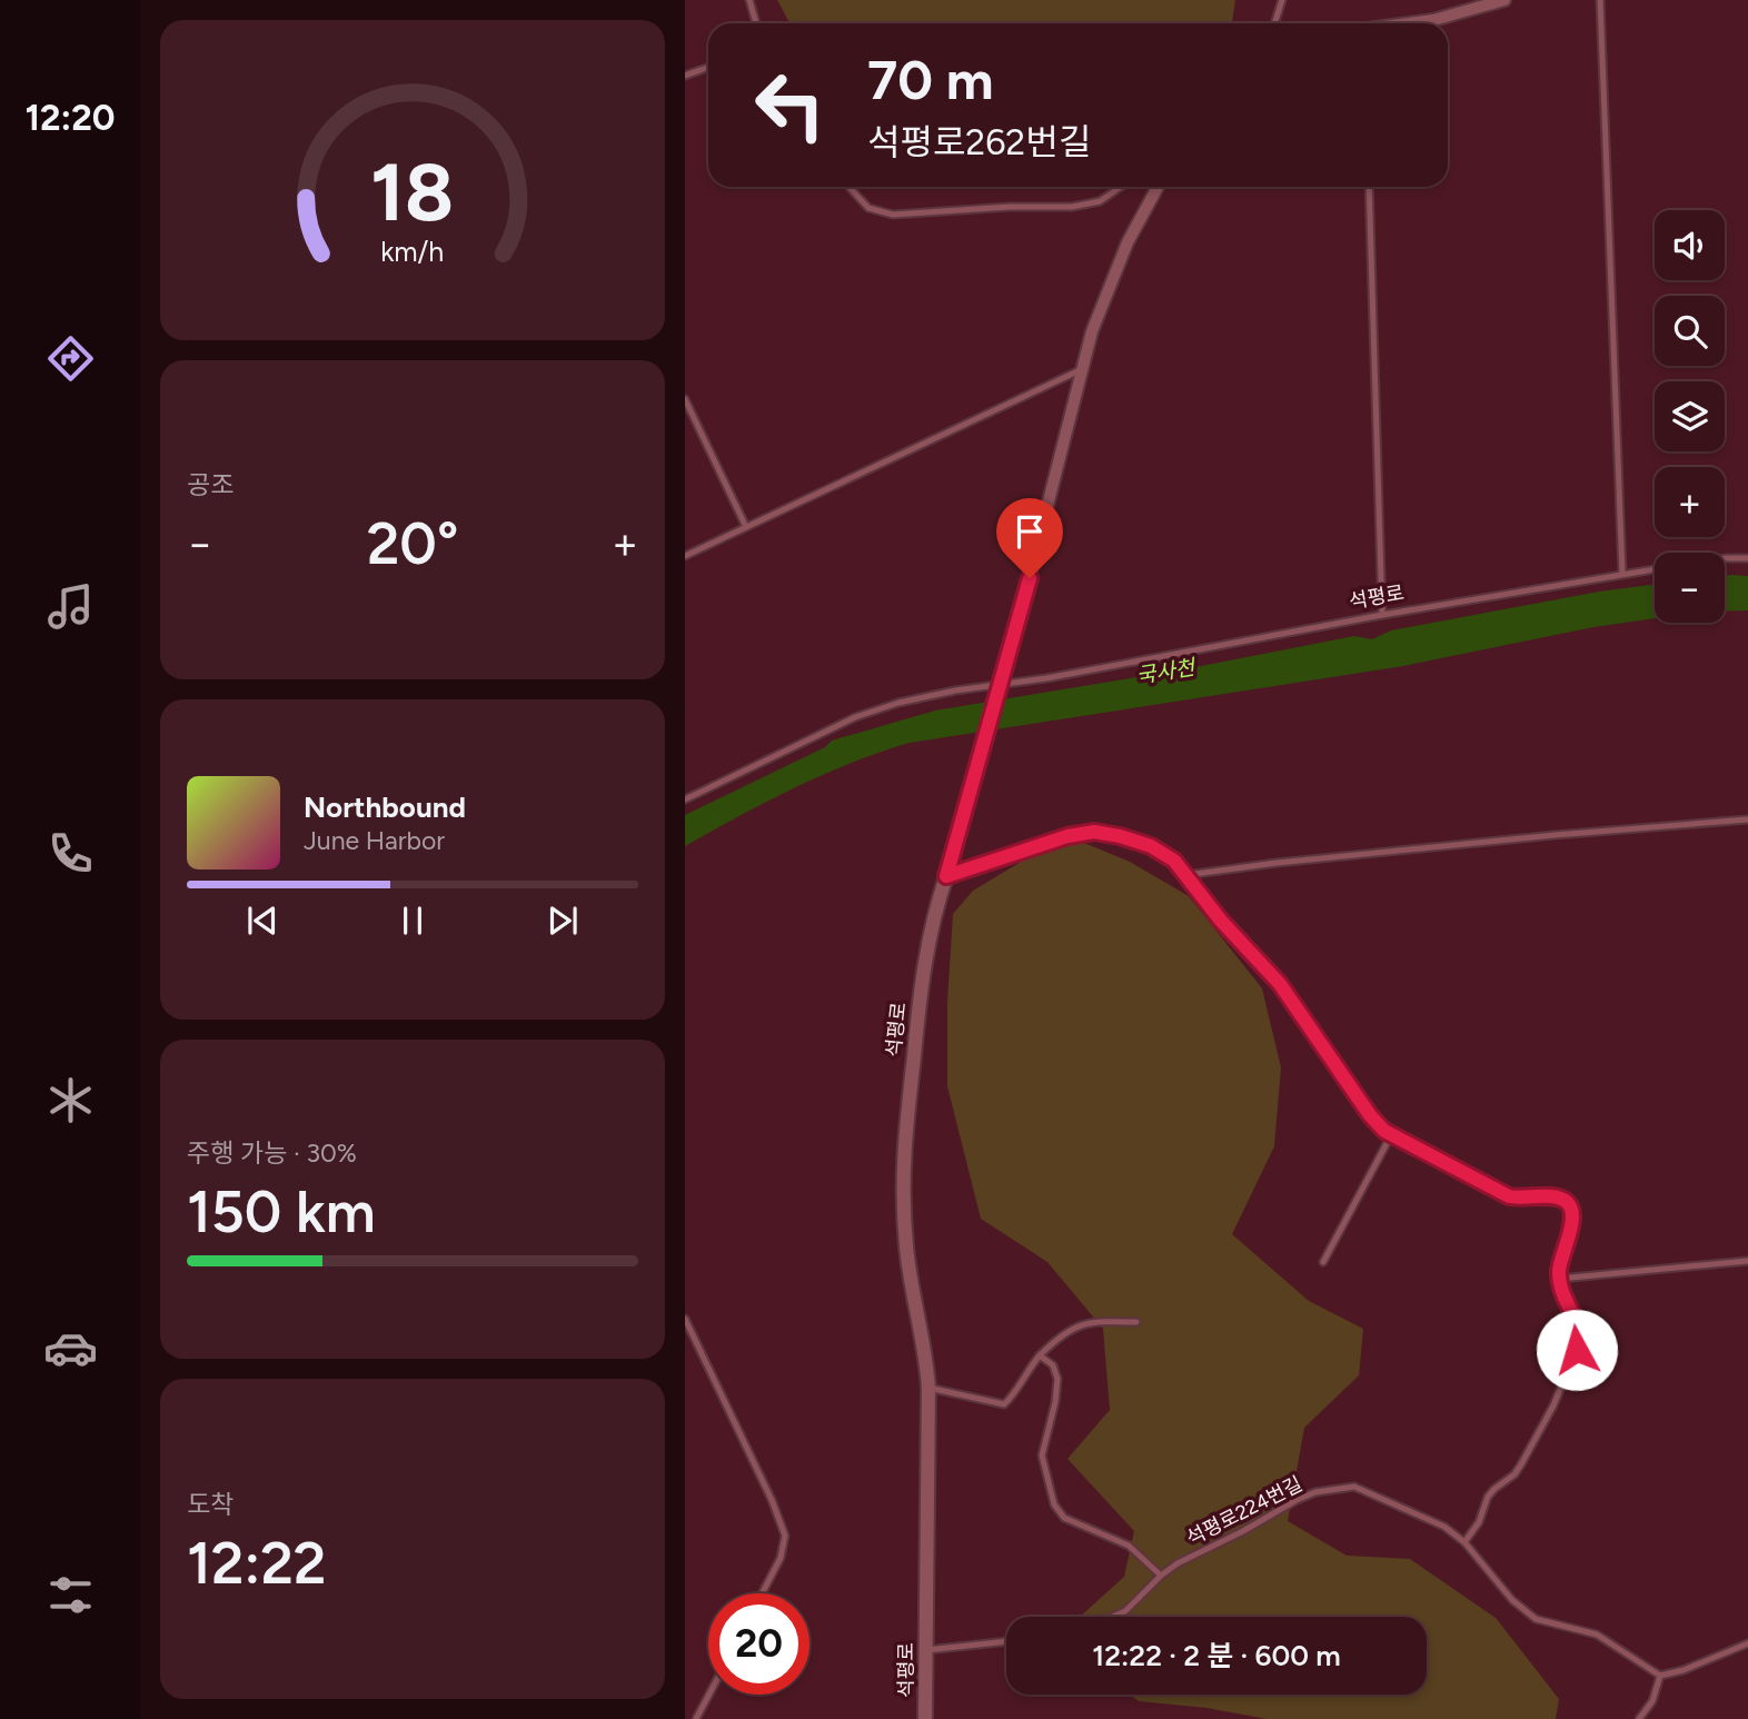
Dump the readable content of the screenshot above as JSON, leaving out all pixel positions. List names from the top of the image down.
{
  "streets": {
    "street": ["석평로"],
    "lane": ["석평로224번길"]
  },
  "water": ["국사천"],
  "page": {
    "tabs": "12:20",
    "turn": ["70 m", "석평로262번길"],
    "map_buttons": ["+", "−"],
    "tile": [
      "공조",
      ["주행 가능 · 30%", "150 km"],
      ["도착", "12:22"]
    ],
    "heat": ["−", "20°", "+"],
    "song": ["Northbound", "June Harbor"],
    "limit": "20",
    "trip": "12:22 · 2 분 · 600 m",
    "gauge": ["18", "km/h"]
  }
}
